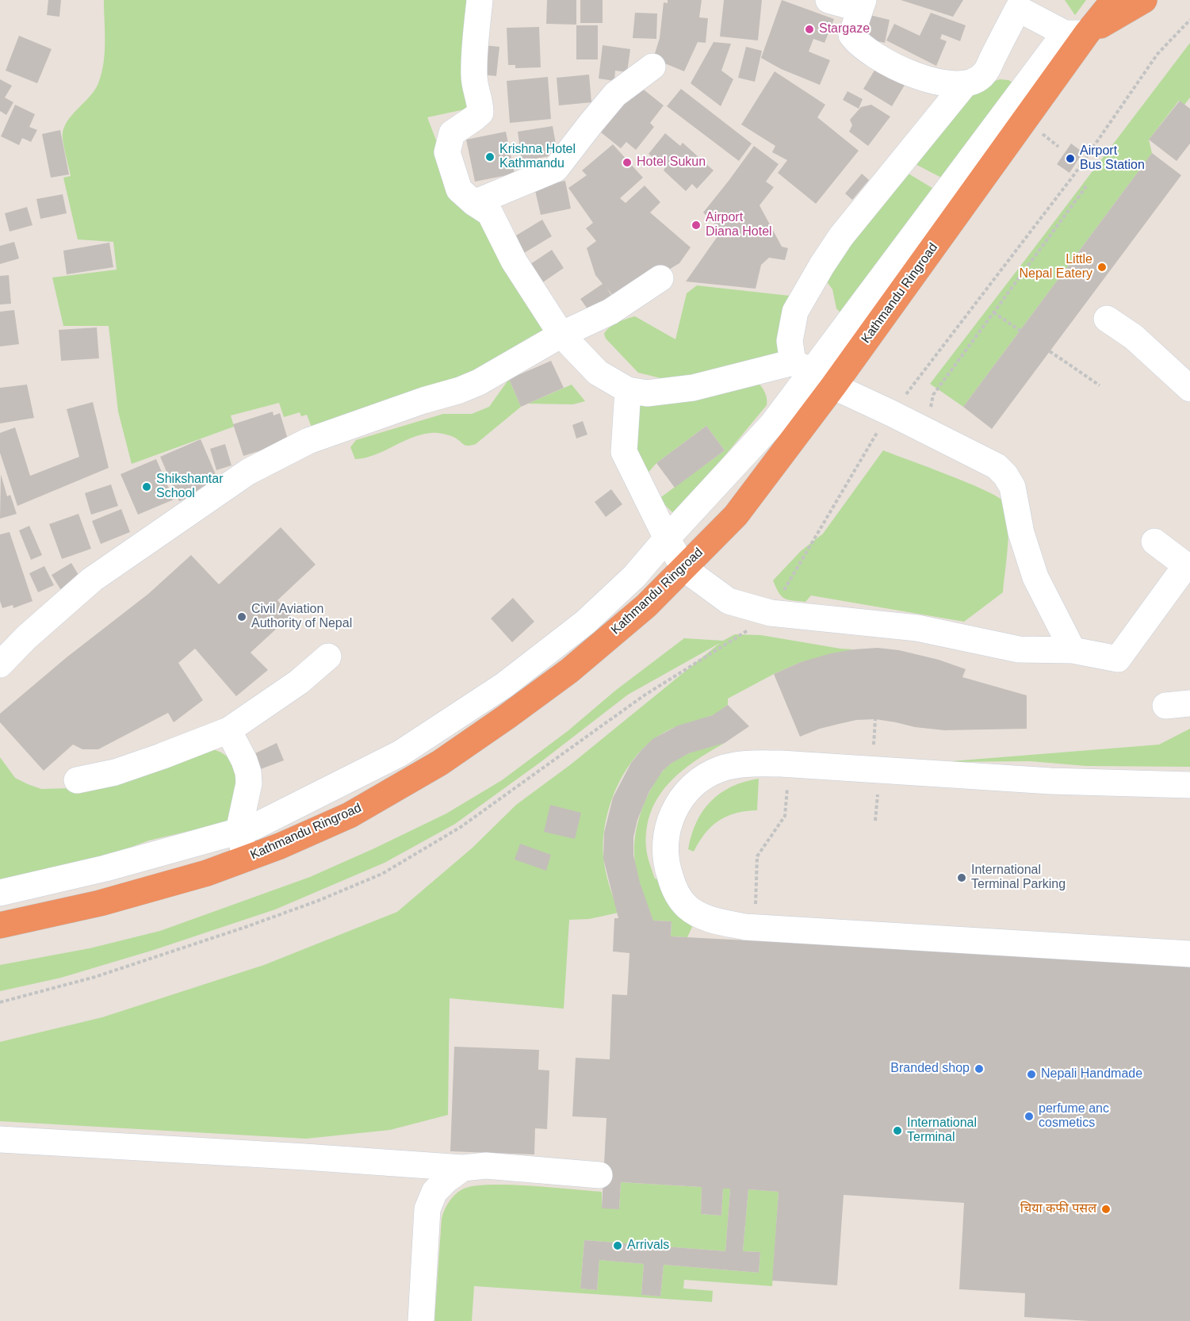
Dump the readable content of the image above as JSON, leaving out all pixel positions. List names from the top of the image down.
{
  "streets": {
    "highway": ["Kathmandu Ringroad"]
  },
  "places": [
    "Stargaze",
    "Krishna Hotel Kathmandu",
    "Airport Bus Station",
    "Hotel Sukun",
    "Airport Diana Hotel",
    "Little Nepal Eatery",
    "Shikshantar School",
    "Civil Aviation Authority of Nepal",
    "International Terminal Parking",
    "Branded shop",
    "Nepali Handmade",
    "perfume anc cosmetics",
    "International Terminal",
    "चिया कफी पसल",
    "Arrivals"
  ]
}
